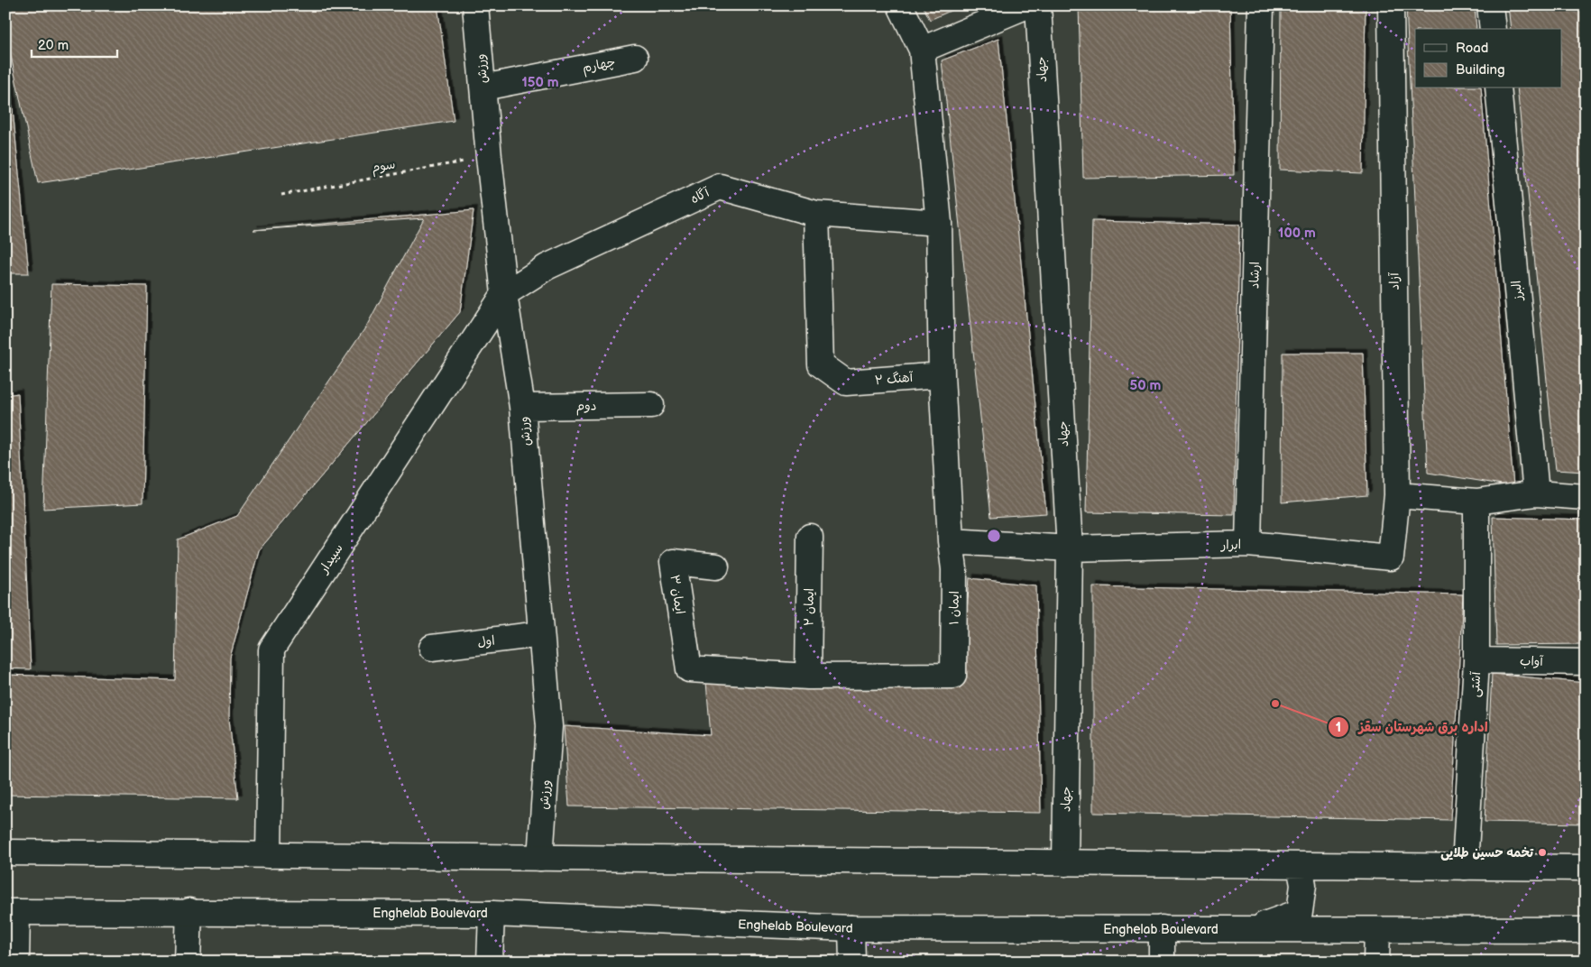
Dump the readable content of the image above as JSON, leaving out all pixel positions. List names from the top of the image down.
{
  "streets": {
    "street": [
      "چهارم",
      "ورزش",
      "جهاد",
      "آگاه",
      "ارشاد",
      "آزاد",
      "البرز",
      "آهنگ ۲",
      "دوم",
      "ابرار",
      "سپیدار",
      "ایمان ۳",
      "ایمان ۲",
      "ایمان ۱",
      "اول",
      "آواب",
      "آشتی",
      "Enghelab Boulevard"
    ],
    "path": ["سوم"]
  },
  "crossings": [
    ["چهارم", "ورزش"],
    ["ورزش", "سوم"],
    ["ورزش", "آگاه"],
    ["ورزش", "دوم"],
    ["ورزش", "سپیدار"],
    ["ورزش", "اول"],
    ["جهاد", "ابرار"],
    ["آگاه", "آهنگ ۲"],
    ["آگاه", "سپیدار"],
    ["آگاه", "ایمان ۱"],
    ["ارشاد", "ابرار"],
    ["آزاد", "ابرار"],
    ["آهنگ ۲", "ایمان ۱"],
    ["ابرار", "ایمان ۱"],
    ["ایمان ۳", "ایمان ۲"],
    ["ایمان ۳", "ایمان ۱"],
    ["ایمان ۲", "ایمان ۱"],
    ["آواب", "آشتی"]
  ],
  "places": ["اداره برق شهرستان سقز", "تخمه حسین طلایی"],
  "legend": ["Road", "Building"],
  "scale_bar": "20 m",
  "rings": ["150 m", "100 m", "50 m"]
}
